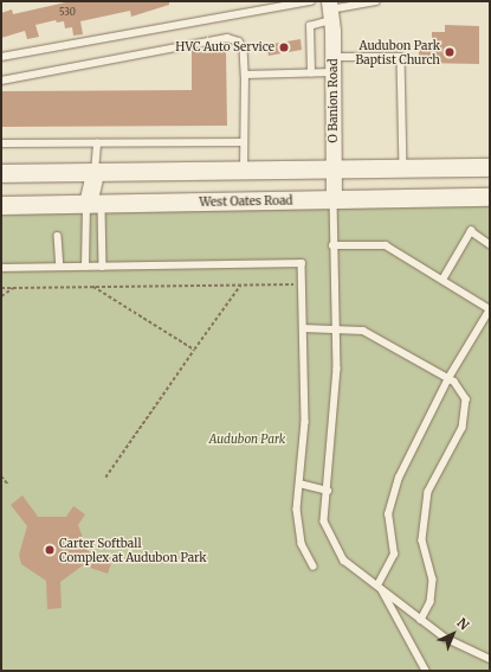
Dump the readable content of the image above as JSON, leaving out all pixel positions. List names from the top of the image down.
{
  "streets": {
    "main road": ["West Oates Road"],
    "street": ["O Banion Road"]
  },
  "crossings": [
    ["O Banion Road", "West Oates Road"]
  ],
  "parks": ["Audubon Park"],
  "places": ["HVC Auto Service", "Audubon Park Baptist Church", "Carter Softball Complex at Audubon Park"],
  "house_numbers": ["530"],
  "north": "top right"
}
